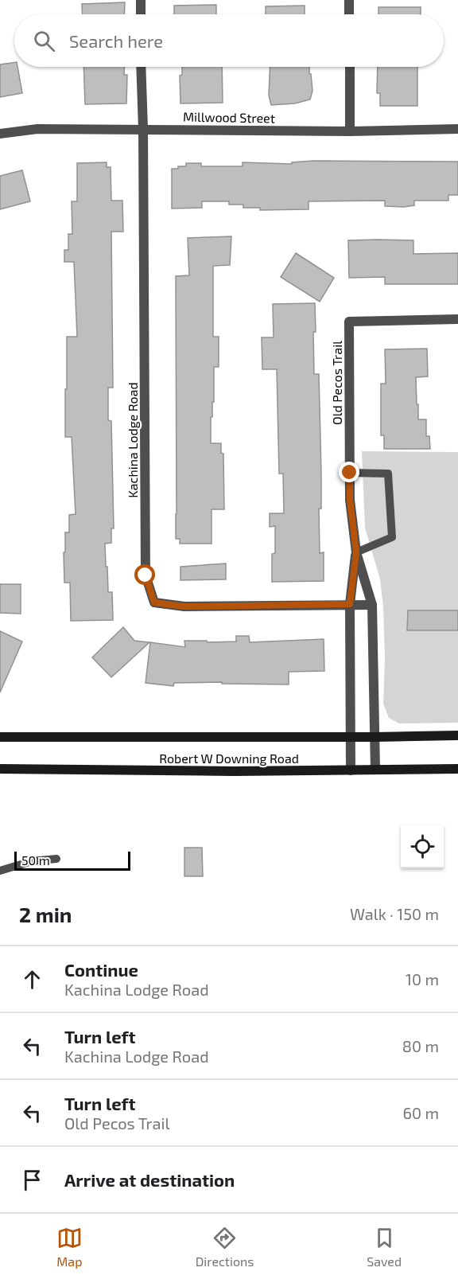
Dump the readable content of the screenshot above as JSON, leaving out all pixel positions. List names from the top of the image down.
{
  "streets": {
    "main road": ["Robert W Downing Road"],
    "street": ["Millwood Street", "Old Pecos Trail", "Kachina Lodge Road"]
  },
  "crossings": [
    ["Millwood Street", "Kachina Lodge Road"],
    ["Old Pecos Trail", "Kachina Lodge Road"],
    ["Old Pecos Trail", "Robert W Downing Road"]
  ],
  "scale_bar": "50 m",
  "page": {
    "search": "Search here",
    "scale": "50 m",
    "heading": ["2 min", "Walk · 150 m"],
    "list": [
      ["Continue", "Kachina Lodge Road", "10 m"],
      ["Turn left", "Kachina Lodge Road", "80 m"],
      ["Turn left", "Old Pecos Trail", "60 m"],
      "Arrive at destination"
    ],
    "nav": ["Map", "Directions", "Saved"]
  }
}
